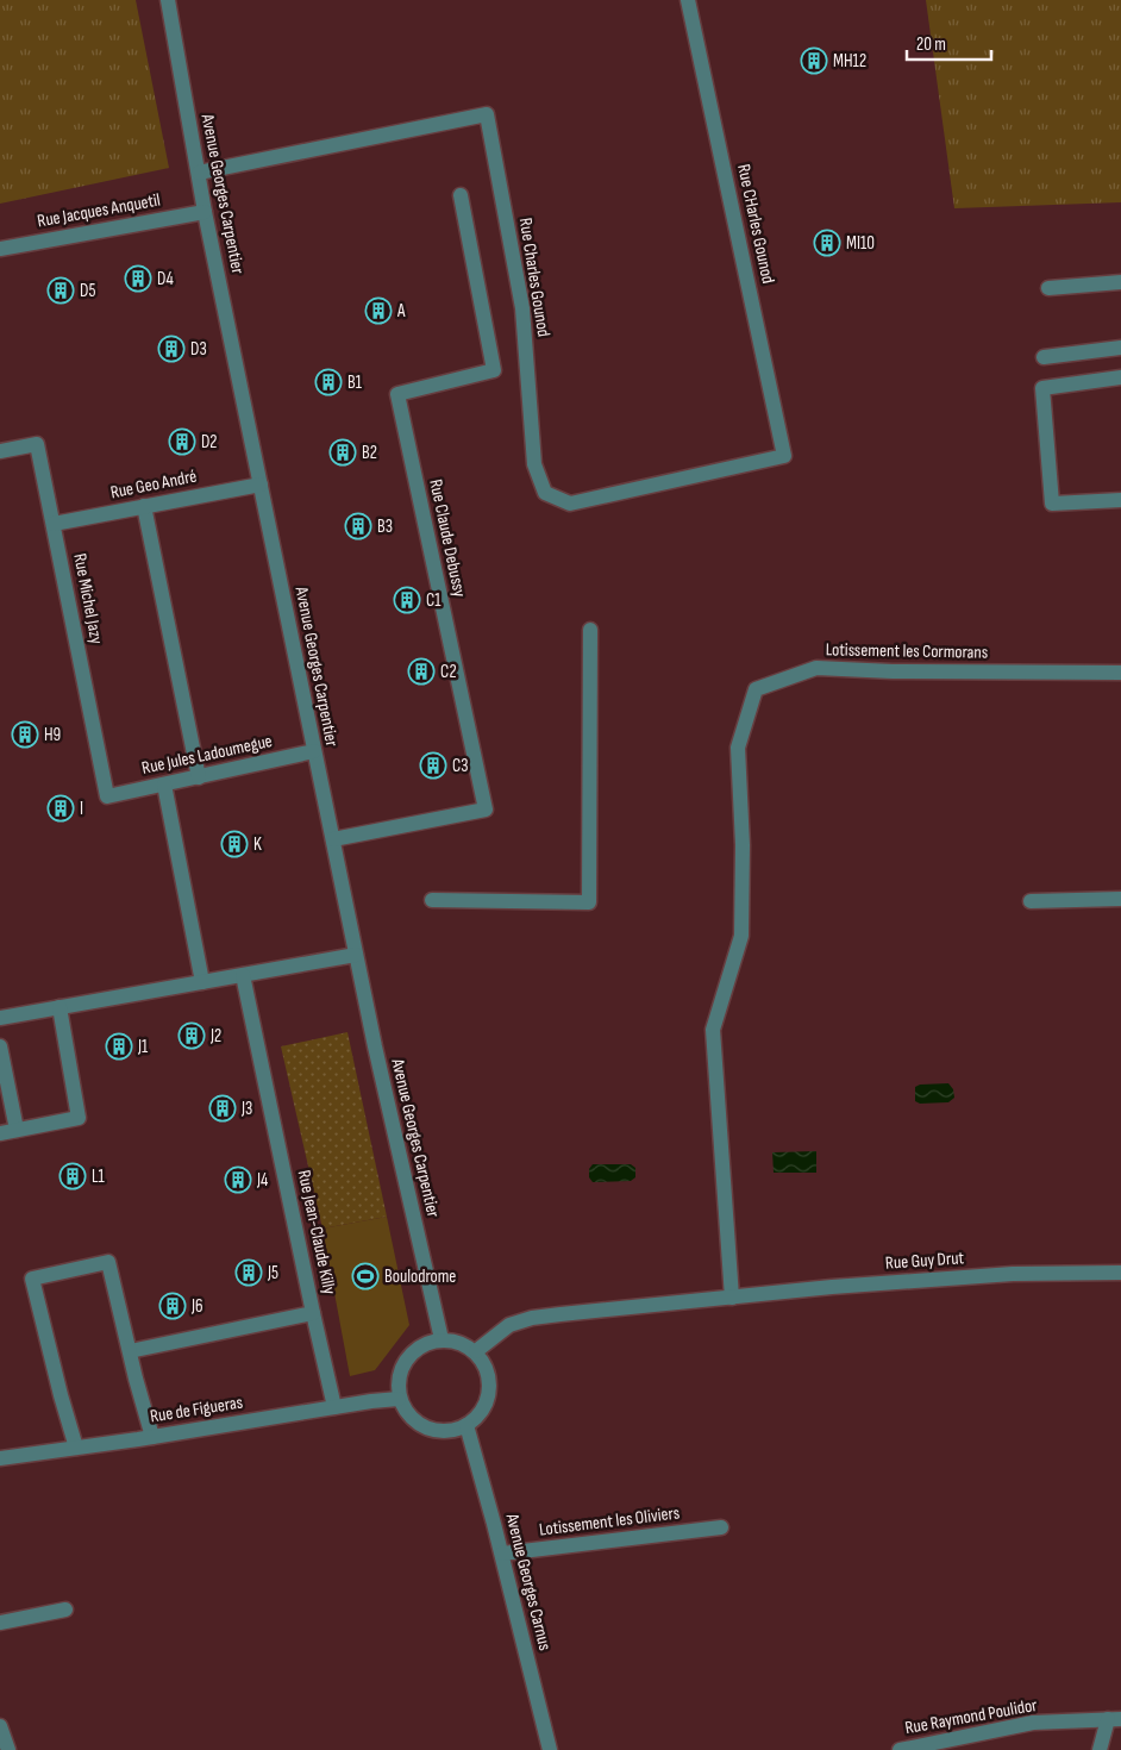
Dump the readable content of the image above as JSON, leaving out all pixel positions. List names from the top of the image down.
{
  "streets": {
    "street": [
      "Avenue Georges Carpentier",
      "Rue Jacques Anquetil",
      "Rue CHarles Gounod",
      "Rue Charles Gounod",
      "Rue Geo André",
      "Rue Claude Debussy",
      "Rue Michel Jazy",
      "Lotissement les Cormorans",
      "Rue Jules Ladoumegue",
      "Rue Jean-Claude Killy",
      "Rue Guy Drut",
      "Rue de Figueras",
      "Lotissement les Oliviers",
      "Avenue Georges Carnus",
      "Rue Raymond Poulidor"
    ]
  },
  "crossings": [
    ["Avenue Georges Carpentier", "Rue Jacques Anquetil"],
    ["Avenue Georges Carpentier", "Rue Charles Gounod"],
    ["Avenue Georges Carpentier", "Rue Geo André"],
    ["Avenue Georges Carpentier", "Rue Claude Debussy"],
    ["Avenue Georges Carpentier", "Rue Jules Ladoumegue"],
    ["Avenue Georges Carpentier", "Rue Guy Drut"],
    ["Avenue Georges Carpentier", "Rue de Figueras"],
    ["Avenue Georges Carpentier", "Avenue Georges Carnus"],
    ["Rue CHarles Gounod", "Rue Charles Gounod"],
    ["Rue Geo André", "Rue Michel Jazy"],
    ["Rue Michel Jazy", "Rue Jules Ladoumegue"],
    ["Lotissement les Cormorans", "Rue Guy Drut"],
    ["Rue Guy Drut", "Rue de Figueras"],
    ["Rue Guy Drut", "Avenue Georges Carnus"],
    ["Rue de Figueras", "Avenue Georges Carnus"],
    ["Lotissement les Oliviers", "Avenue Georges Carnus"]
  ],
  "places": {
    "building": [
      "MH12",
      "MI10",
      "D4",
      "D5",
      "A",
      "D3",
      "B1",
      "D2",
      "B2",
      "B3",
      "C1",
      "C2",
      "H9",
      "C3",
      "I",
      "K",
      "J2",
      "J1",
      "J3",
      "L1",
      "J4",
      "J5",
      "J6"
    ],
    "sports": ["Boulodrome"]
  },
  "scale_bar": "20 m"
}
